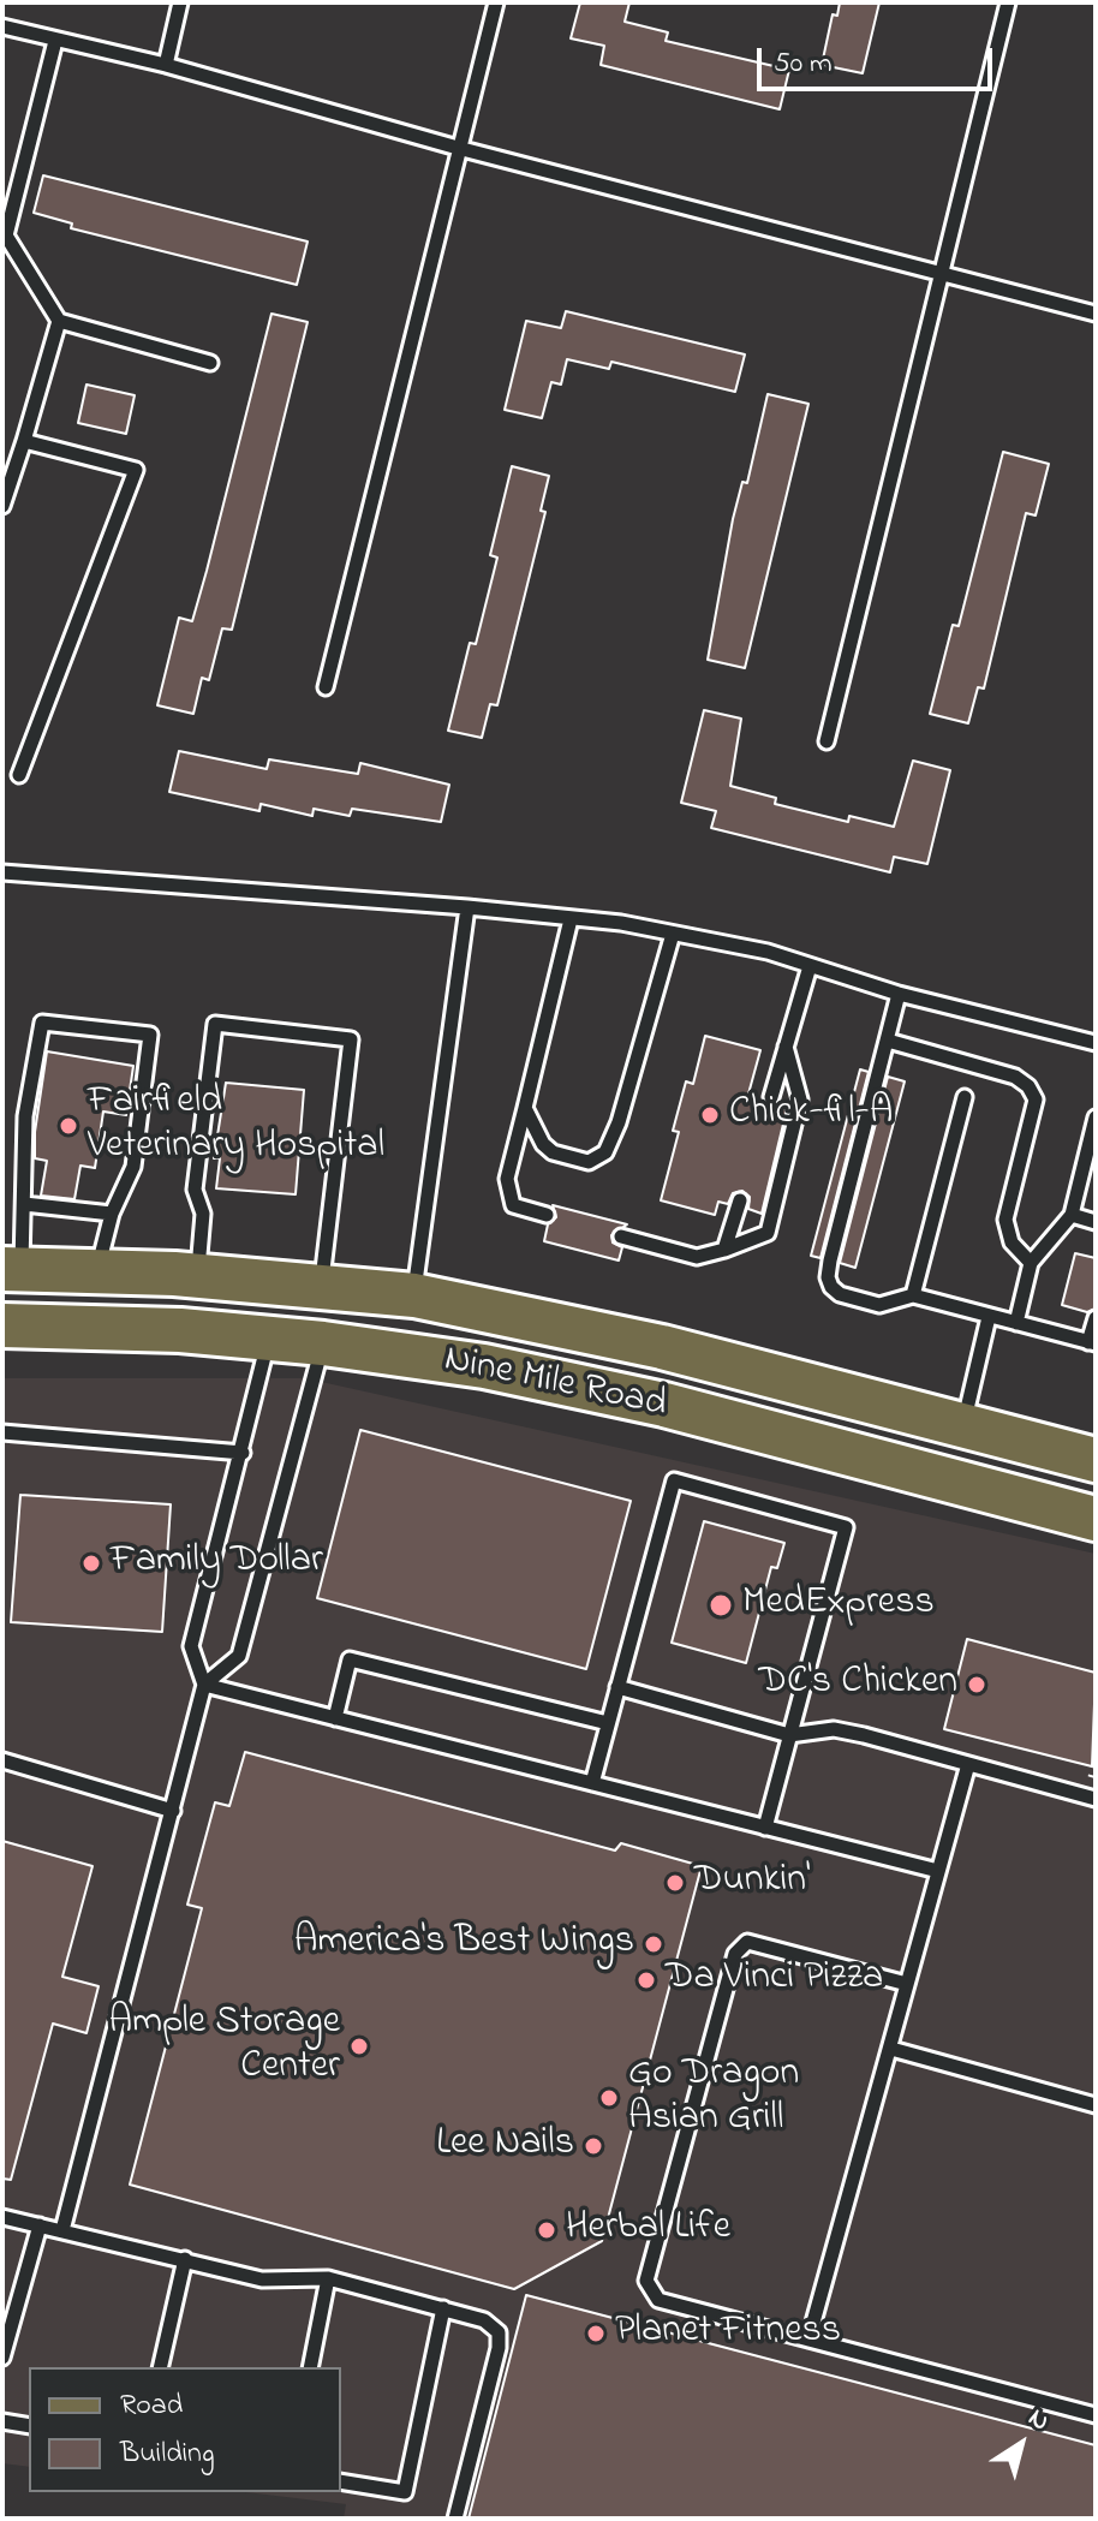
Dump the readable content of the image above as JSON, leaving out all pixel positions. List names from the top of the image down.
{
  "streets": {
    "main road": ["Nine Mile Road"]
  },
  "places": [
    "Chick-fil-A",
    "Fairfield Veterinary Hospital",
    "Family Dollar",
    "MedExpress",
    "DC's Chicken",
    "Dunkin'",
    "America's Best Wings",
    "Da Vinci Pizza",
    "Ample Storage Center",
    "Go Dragon Asian Grill",
    "Lee Nails",
    "Herbal Life",
    "Planet Fitness"
  ],
  "legend": ["Road", "Building"],
  "scale_bar": "50 m",
  "north": "top right"
}
